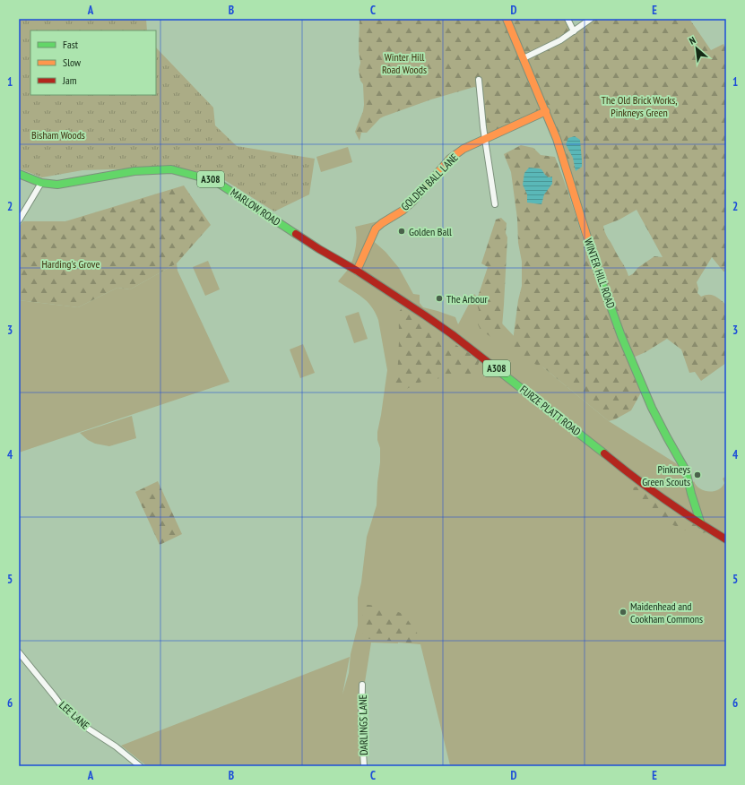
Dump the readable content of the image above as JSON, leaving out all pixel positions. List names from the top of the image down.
{
  "streets": {
    "main road": [
      "A308",
      "GOLDEN BALL LANE",
      "MARLOW ROAD",
      "WINTER HILL ROAD",
      "FURZE PLATT ROAD"
    ],
    "street": ["LEE LANE", "DARLINGS LANE"]
  },
  "crossings": [
    ["GOLDEN BALL LANE", "MARLOW ROAD"],
    ["GOLDEN BALL LANE", "WINTER HILL ROAD"],
    ["GOLDEN BALL LANE", "FURZE PLATT ROAD"],
    ["MARLOW ROAD", "FURZE PLATT ROAD"],
    ["WINTER HILL ROAD", "FURZE PLATT ROAD"]
  ],
  "parks": [
    "Winter Hill Road Woods",
    "The Old Brick Works, Pinkneys Green",
    "Bisham Woods",
    "Harding's Grove"
  ],
  "places": [
    "Golden Ball",
    "The Arbour",
    "Pinkneys Green Scouts",
    "Maidenhead and Cookham Commons"
  ],
  "legend": ["Fast", "Slow", "Jam"],
  "north": "top left",
  "grid": {
    "columns": [
      "A",
      "B",
      "C",
      "D",
      "E"
    ],
    "rows": [
      "1",
      "2",
      "3",
      "4",
      "5",
      "6"
    ]
  }
}
